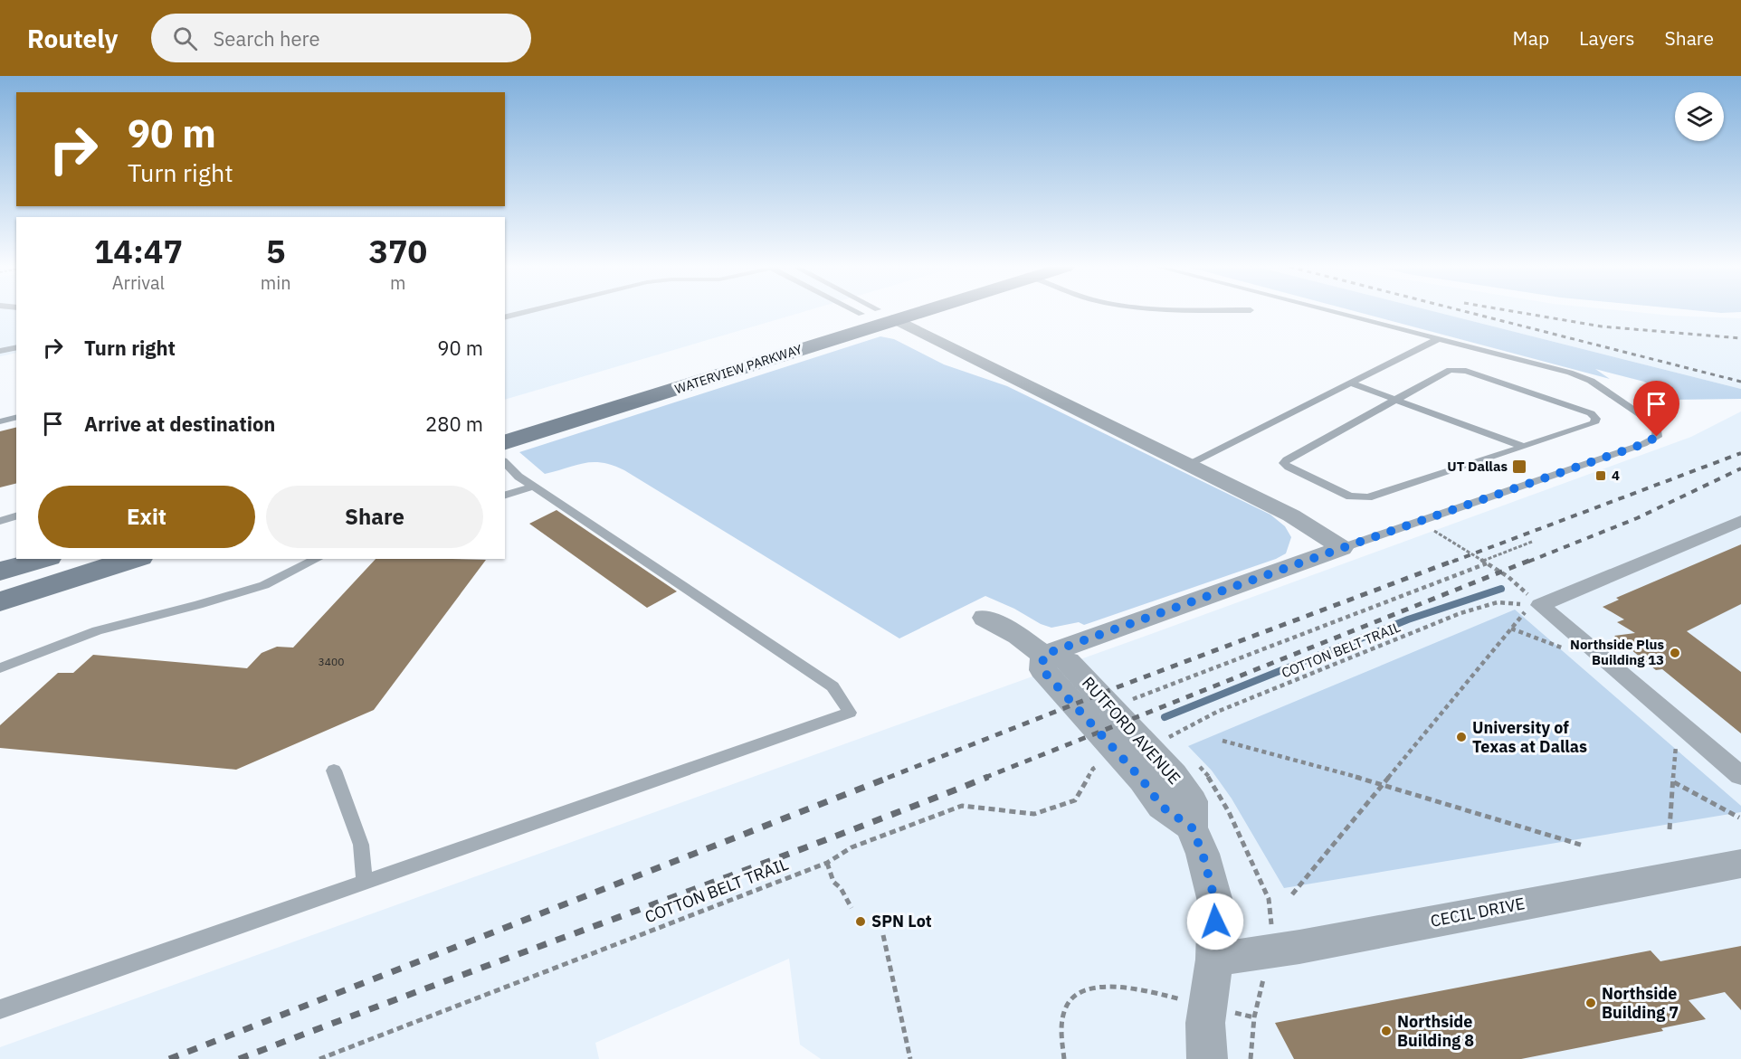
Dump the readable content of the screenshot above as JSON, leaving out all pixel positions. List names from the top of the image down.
{
  "streets": {
    "main road": ["WATERVIEW PARKWAY"],
    "street": ["RUTFORD AVENUE", "CECIL DRIVE"],
    "path": ["COTTON BELT TRAIL"]
  },
  "crossings": [
    ["RUTFORD AVENUE", "CECIL DRIVE"]
  ],
  "places": {
    "transit": ["UT Dallas", "4"],
    "other": [
      "Northside Plus Building 13",
      "University of Texas at Dallas",
      "SPN Lot",
      "Northside Building 7",
      "Northside Building 8"
    ]
  },
  "house_numbers": ["3400"],
  "page": {
    "header": "Routely",
    "search": "Search here",
    "nav": ["Map", "Layers", "Share"],
    "turn": ["90 m", "Turn right"],
    "eta": [
      "14:47",
      "Arrival",
      "5",
      "min",
      "370",
      "m"
    ],
    "list": [
      {
        "name": "Turn right",
        "value": "90 m"
      },
      {
        "name": "Arrive at destination",
        "value": "280 m"
      }
    ],
    "buttons": ["Exit", "Share"]
  }
}
